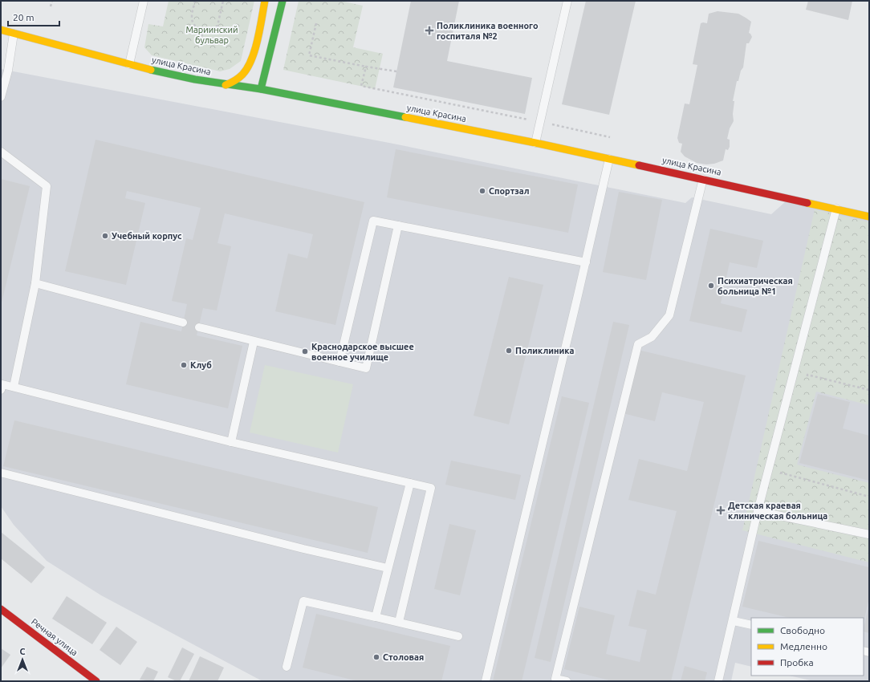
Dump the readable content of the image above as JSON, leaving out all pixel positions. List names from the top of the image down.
{
  "streets": {
    "street": ["улица Красина", "Речная улица"]
  },
  "parks": ["Мариинский бульвар"],
  "places": {
    "health": ["Поликлиника военного госпиталя №2", "Детская краевая клиническая больница"],
    "other": [
      "Спортзал",
      "Учебный корпус",
      "Психиатрическая больница №1",
      "Поликлиника",
      "Краснодарское высшее военное училище",
      "Клуб",
      "Столовая"
    ]
  },
  "legend": ["Свободно", "Медленно", "Пробка"],
  "scale_bar": "20 m",
  "north": "top"
}
